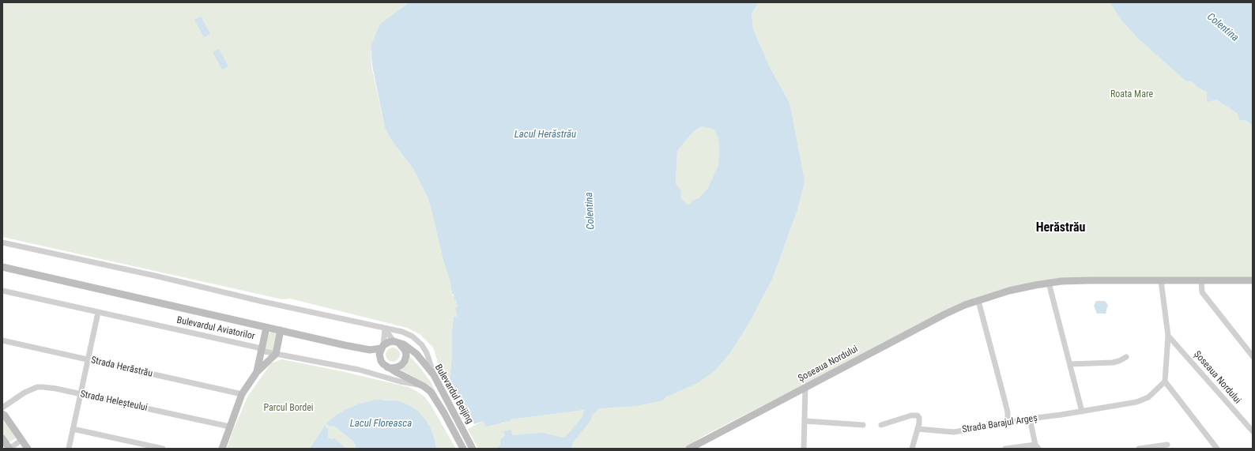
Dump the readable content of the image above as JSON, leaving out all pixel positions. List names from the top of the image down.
{
  "streets": {
    "main road": ["Bulevardul Aviatorilor", "Șoseaua Nordului", "Bulevardul Beijing"],
    "street": ["Strada Herăstrău", "Strada Heleșteului", "Strada Barajul Argeș"]
  },
  "crossings": [
    ["Bulevardul Aviatorilor", "Bulevardul Beijing"]
  ],
  "districts": ["Herăstrău"],
  "water": ["Colentina", "Lacul Herăstrău", "Lacul Floreasca"],
  "parks": ["Roata Mare", "Parcul Bordei"]
}
